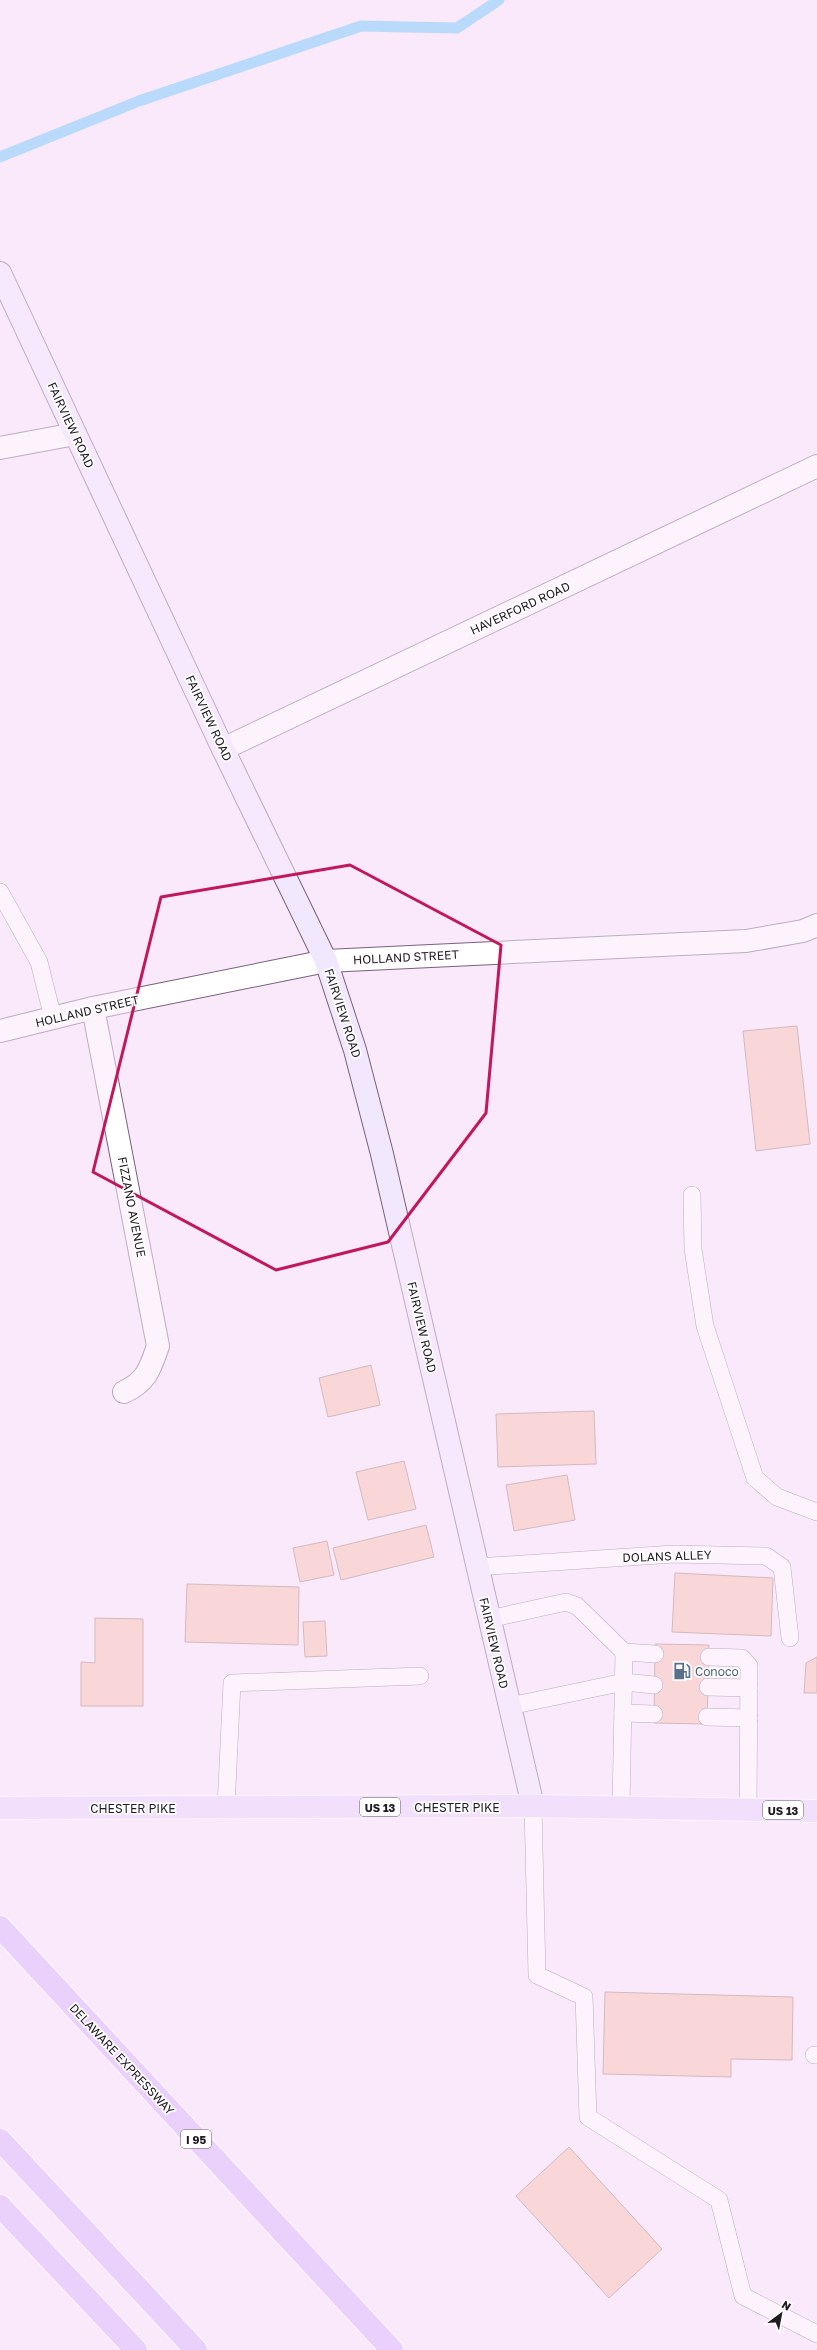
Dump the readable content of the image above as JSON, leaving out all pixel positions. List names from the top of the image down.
{
  "streets": {
    "highway": ["DELAWARE EXPRESSWAY", "I 95"],
    "main road": ["US 13", "CHESTER PIKE"],
    "street": [
      "FAIRVIEW ROAD",
      "HAVERFORD ROAD",
      "HOLLAND STREET",
      "FIZZANO AVENUE"
    ],
    "lane": ["DOLANS ALLEY"]
  },
  "crossings": [
    ["FAIRVIEW ROAD", "HAVERFORD ROAD"],
    ["FAIRVIEW ROAD", "HOLLAND STREET"],
    ["FAIRVIEW ROAD", "DOLANS ALLEY"],
    ["FAIRVIEW ROAD", "CHESTER PIKE"],
    ["HOLLAND STREET", "FIZZANO AVENUE"]
  ],
  "places": {
    "fuel station": ["Conoco"]
  },
  "north": "top right"
}
